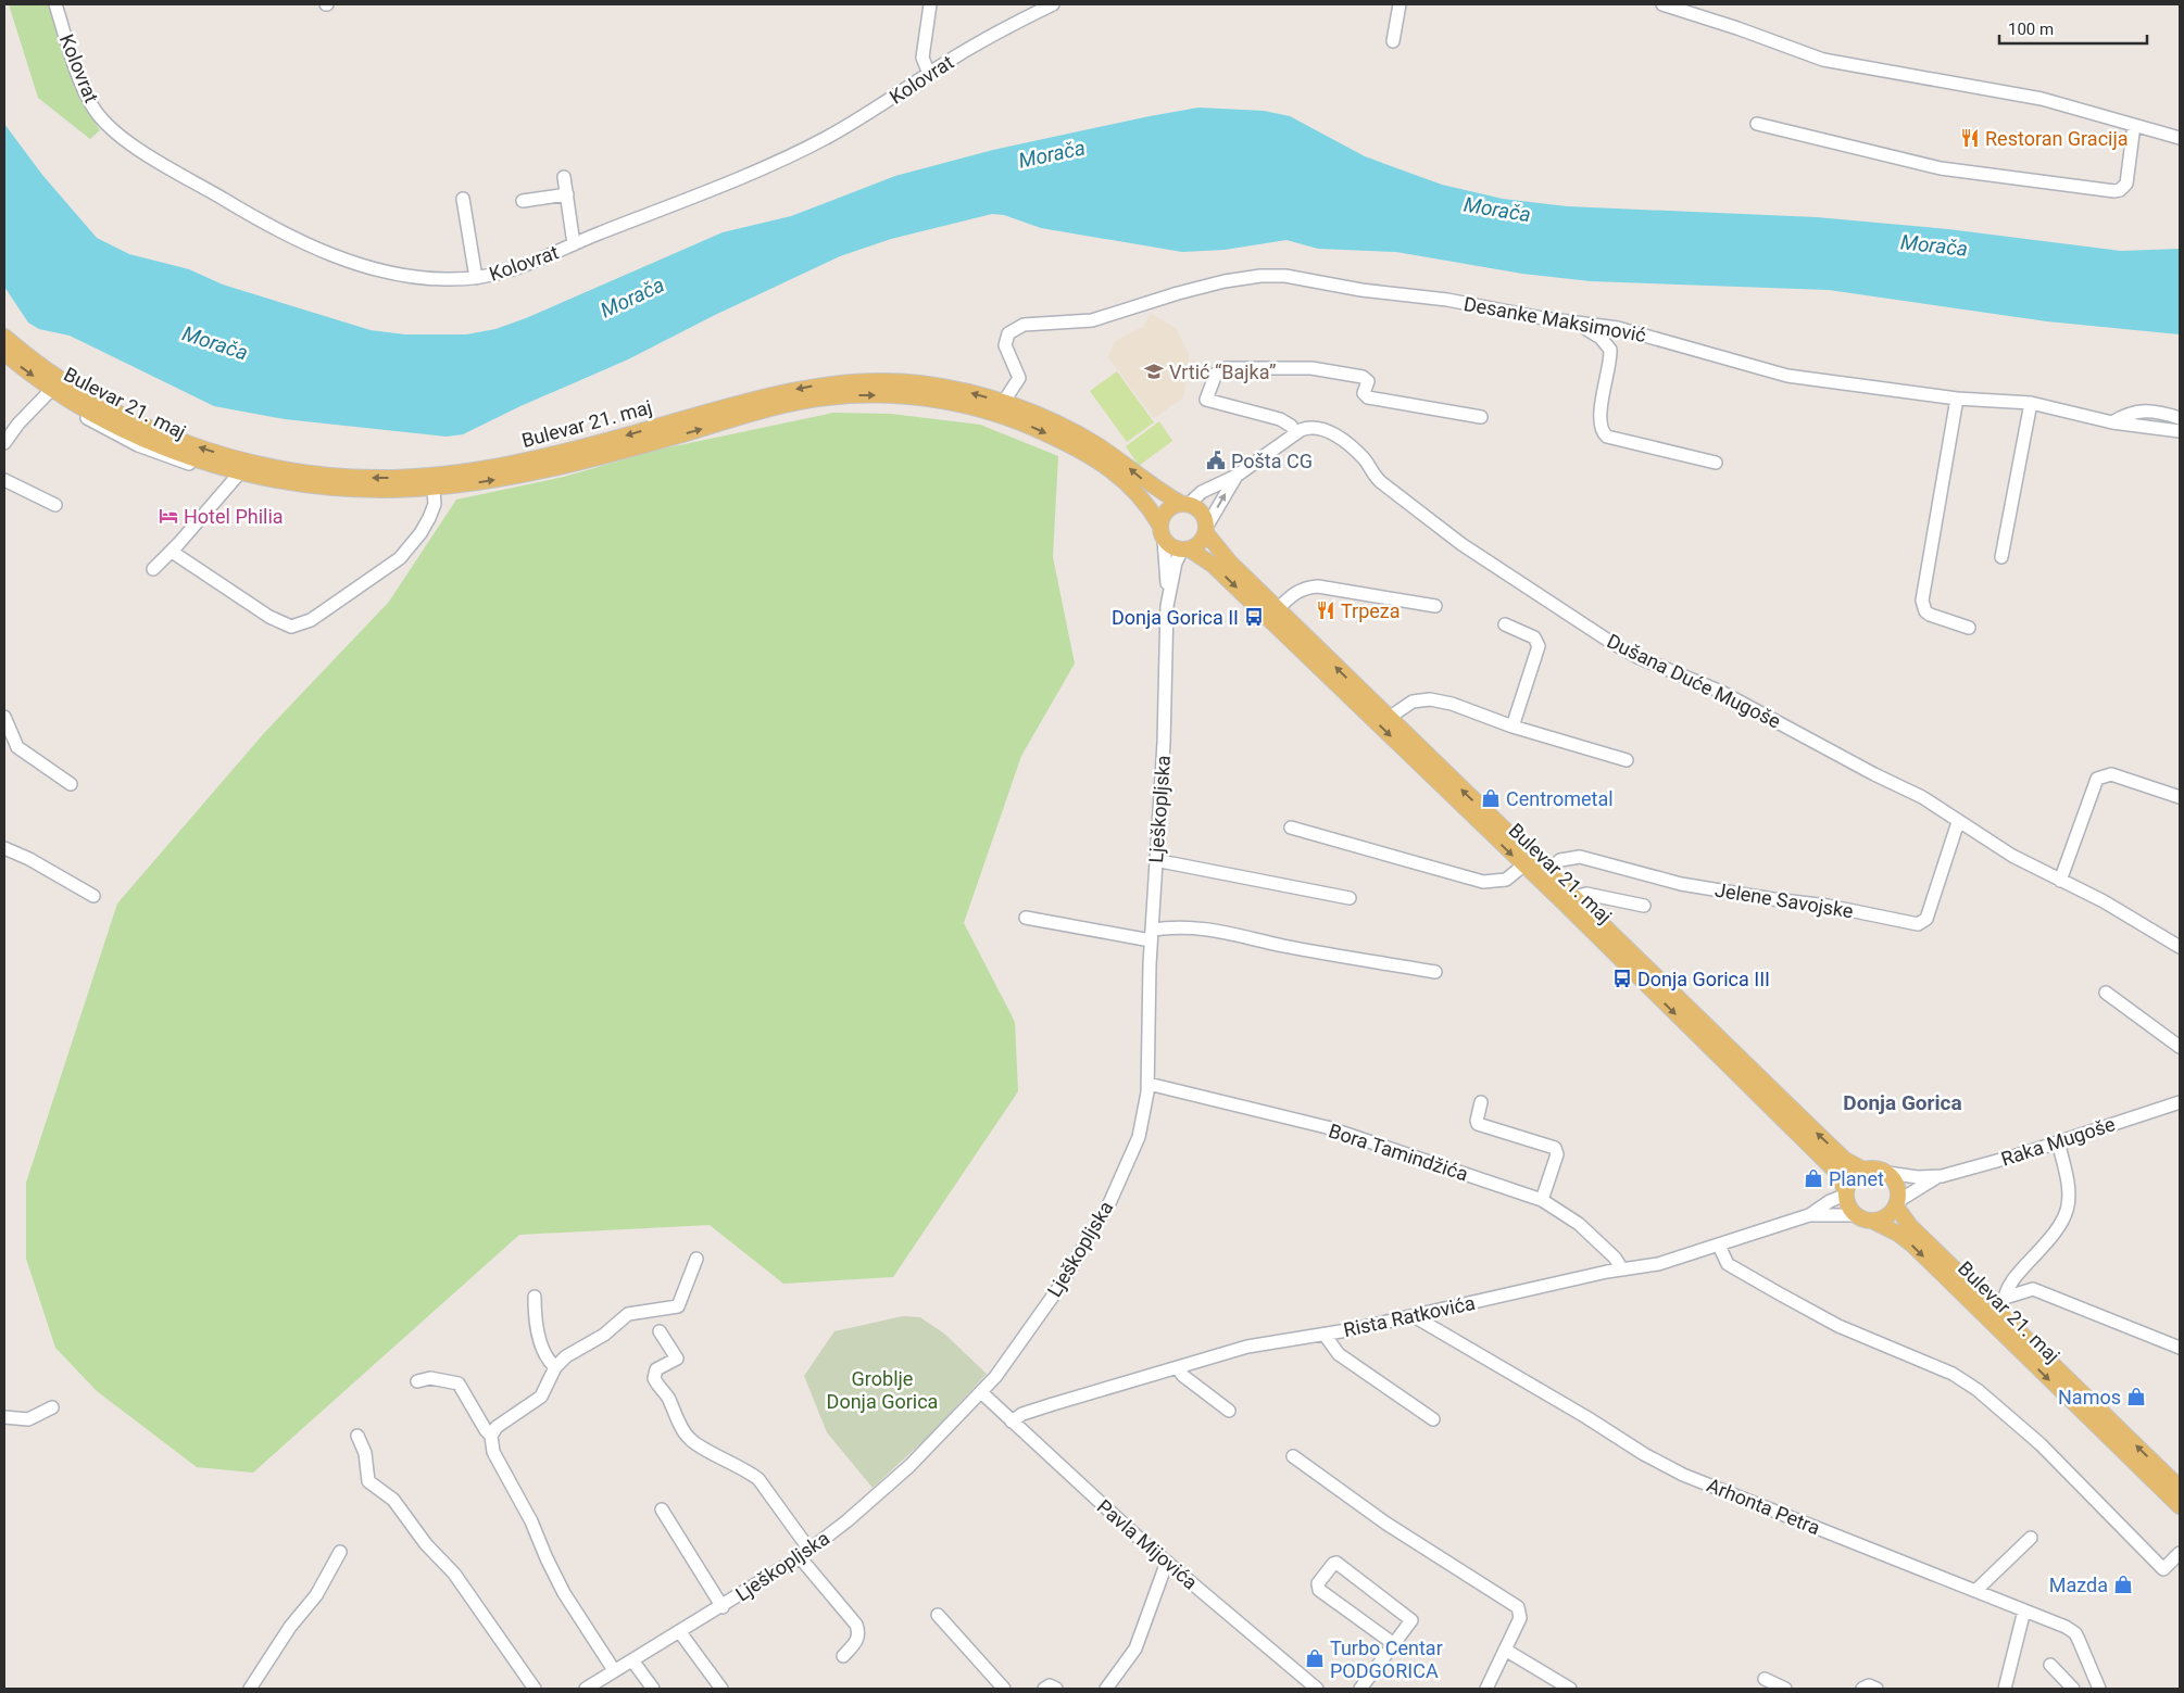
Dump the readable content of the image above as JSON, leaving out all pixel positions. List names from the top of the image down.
{
  "streets": {
    "main road": ["Bulevar 21. maj"],
    "street": [
      "Kolovrat",
      "Desanke Maksimović",
      "Dušana Duće Mugoše",
      "Lješkopljska",
      "Jelene Savojske",
      "Raka Mugoše",
      "Bora Tamindžića",
      "Rista Ratkovića",
      "Arhonta Petra",
      "Pavla Mijovića"
    ]
  },
  "crossings": [
    ["Desanke Maksimović", "Bulevar 21. maj"],
    ["Bulevar 21. maj", "Dušana Duće Mugoše"],
    ["Bulevar 21. maj", "Lješkopljska"],
    ["Bulevar 21. maj", "Jelene Savojske"],
    ["Bulevar 21. maj", "Raka Mugoše"],
    ["Bulevar 21. maj", "Rista Ratkovića"],
    ["Dušana Duće Mugoše", "Lješkopljska"],
    ["Dušana Duće Mugoše", "Jelene Savojske"],
    ["Lješkopljska", "Bora Tamindžića"],
    ["Lješkopljska", "Pavla Mijovića"],
    ["Raka Mugoše", "Rista Ratkovića"],
    ["Bora Tamindžića", "Rista Ratkovića"],
    ["Rista Ratkovića", "Arhonta Petra"],
    ["Rista Ratkovića", "Pavla Mijovića"]
  ],
  "districts": ["Donja Gorica"],
  "water": ["Morača"],
  "parks": ["Groblje Donja Gorica"],
  "places": {
    "restaurant": ["Restoran Gracija", "Trpeza"],
    "school or university": ["Vrtić “Bajka”"],
    "public building": ["Pošta CG"],
    "hotel": ["Hotel Philia"],
    "bus stop": ["Donja Gorica II", "Donja Gorica III"],
    "shop": [
      "Centrometal",
      "Planet",
      "Namos",
      "Mazda",
      "Turbo Centar PODGORICA"
    ]
  },
  "scale_bar": "100 m"
}
